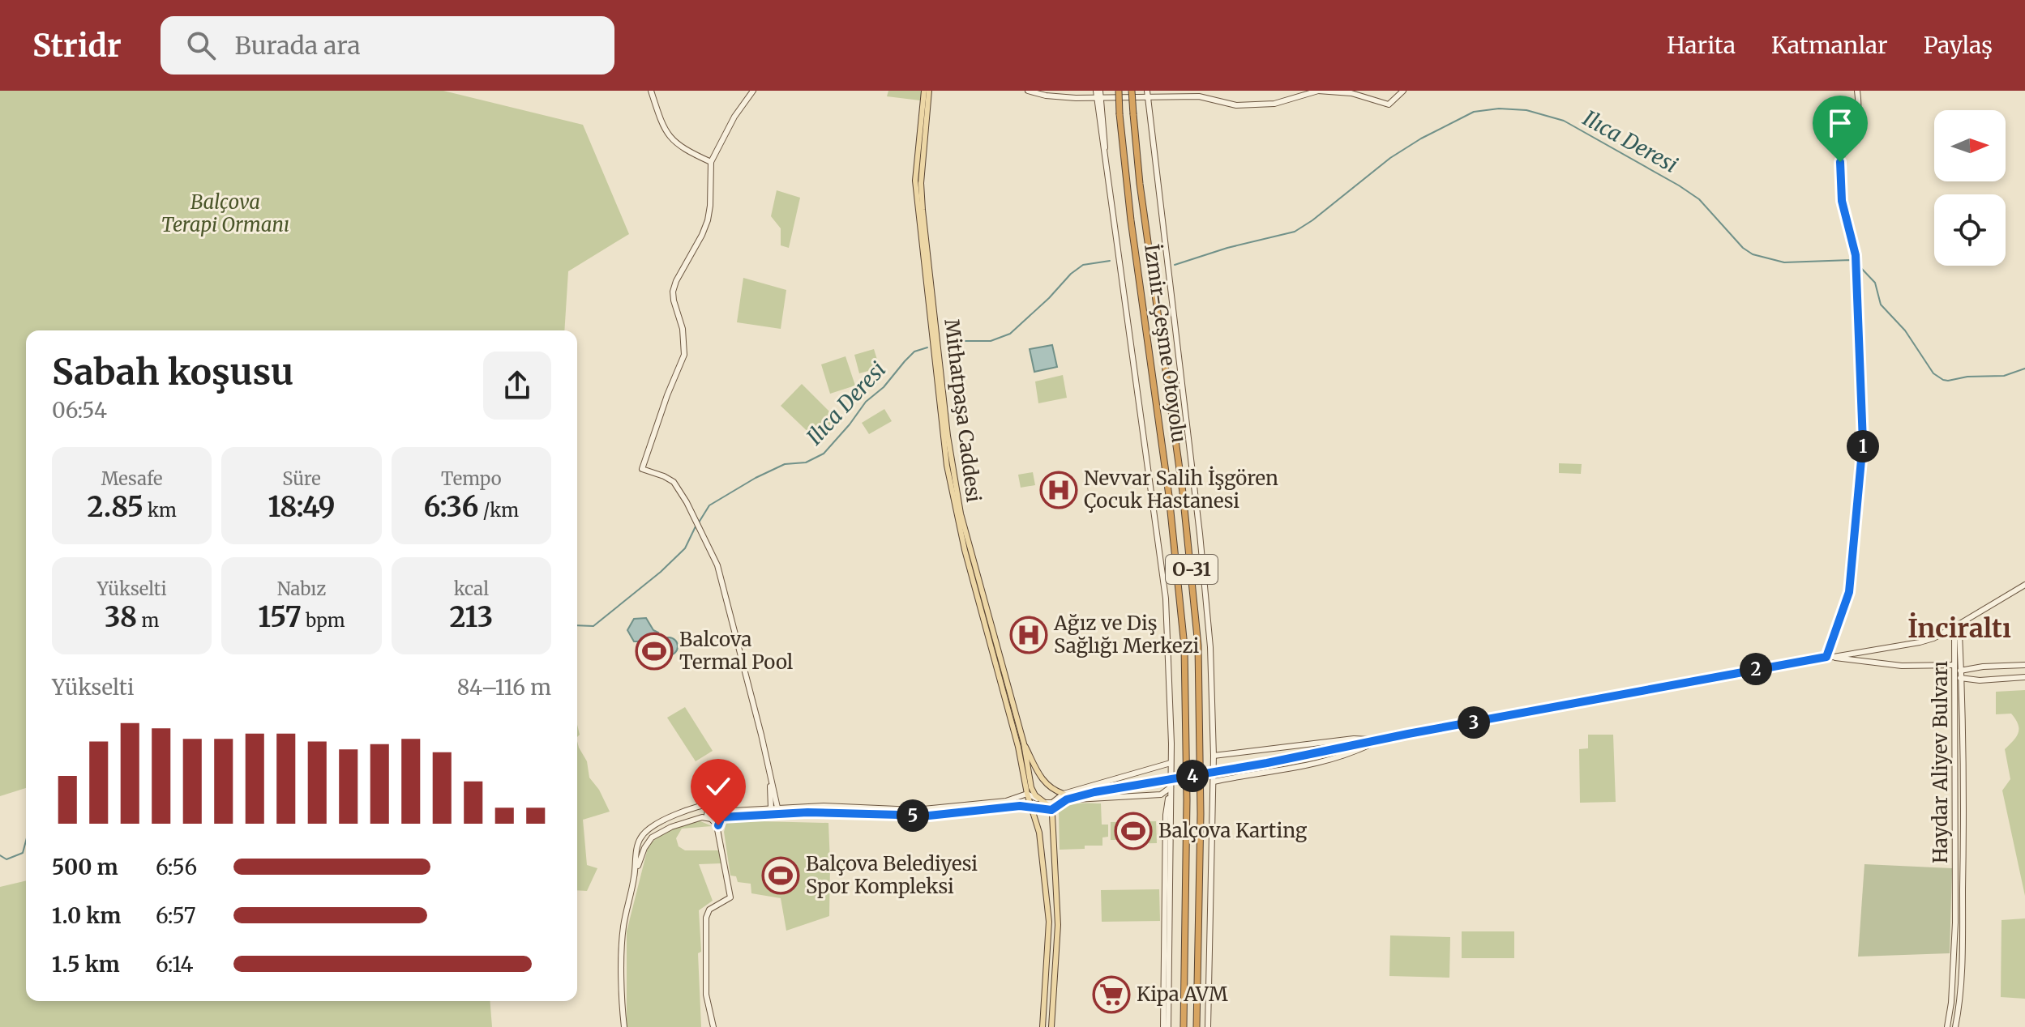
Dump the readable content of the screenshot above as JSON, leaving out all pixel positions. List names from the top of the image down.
{
  "streets": {
    "highway": ["İzmir-Çeşme Otoyolu", "O-31"],
    "main road": ["Mithatpaşa Caddesi", "Haydar Aliyev Bulvarı"]
  },
  "districts": ["İnciraltı"],
  "water": ["Ilıca Deresi"],
  "parks": ["Balçova Terapi Ormanı"],
  "places": {
    "hospital": ["Nevvar Salih İşgören Çocuk Hastanesi", "Ağız ve Diş Sağlığı Merkezi"],
    "sports": ["Balcova Termal Pool", "Balçova Karting", "Balçova Belediyesi Spor Kompleksi"],
    "supermarket": ["Kipa AVM"]
  },
  "north": "right",
  "page": {
    "header": "Stridr",
    "search": "Burada ara",
    "nav": ["Harita", "Katmanlar", "Paylaş"],
    "heading": ["Sabah koşusu", "06:54"],
    "pins": [
      "1",
      "2",
      "3",
      "4",
      "5"
    ],
    "stats": [
      ["Mesafe", "2.85 km"],
      ["Süre", "18:49"],
      ["Tempo", "6:36 /km"],
      ["Yükselti", "38 m"],
      ["Nabız", "157 bpm"],
      ["kcal", "213"]
    ],
    "chart": ["Yükselti", "84–116 m"],
    "list": [
      {
        "name": "500 m",
        "note": "6:56"
      },
      {
        "name": "1.0 km",
        "note": "6:57"
      },
      {
        "name": "1.5 km",
        "note": "6:14"
      }
    ]
  }
}
